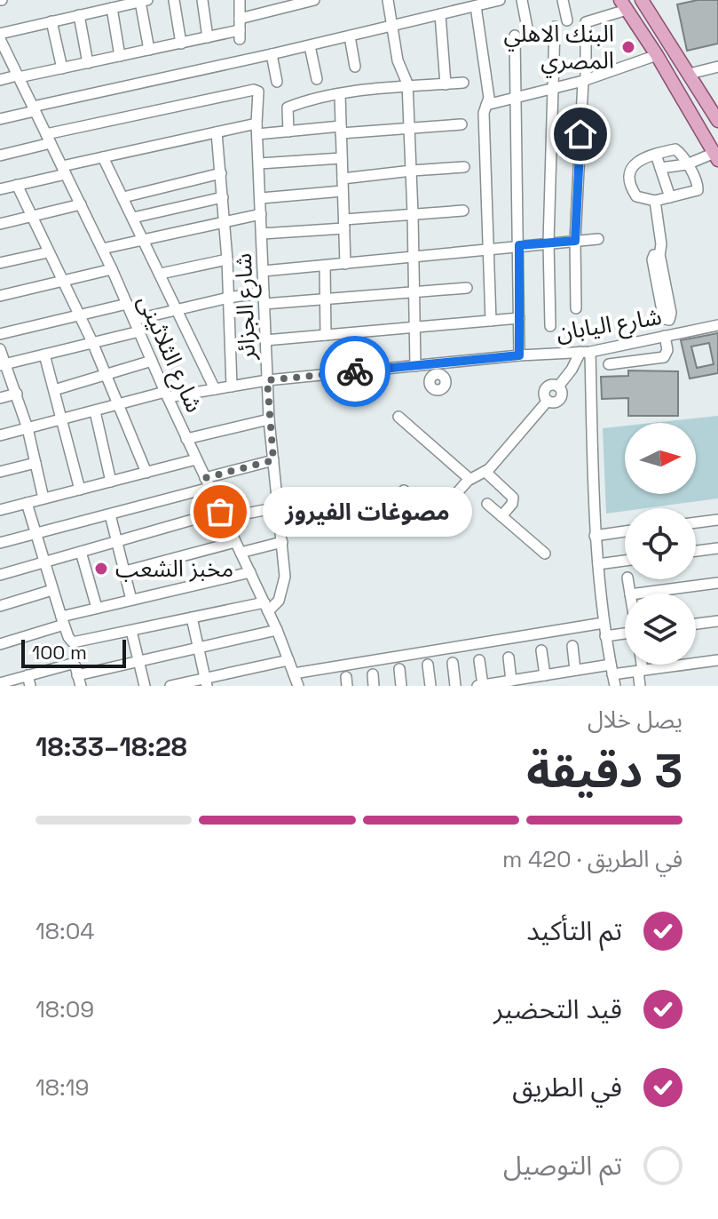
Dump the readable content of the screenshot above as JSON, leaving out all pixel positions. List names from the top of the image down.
{
  "streets": {
    "street": ["شارع الجزائر", "شارع اليابان", "شارع الثلاثينى"]
  },
  "crossings": [
    ["شارع الجزائر", "شارع اليابان"],
    ["شارع الجزائر", "شارع الثلاثينى"],
    ["شارع اليابان", "شارع الثلاثينى"]
  ],
  "places": ["البنك الاهلي المصري", "مصوغات الفيروز", "مخبز الشعب"],
  "scale_bar": "100 m",
  "north": "right",
  "page": {
    "bubble": "مصوغات الفيروز",
    "scale": "100 m",
    "heading": ["3 دقيقة", "يصل خلال", "18:28–18:33"],
    "bar": "في الطريق · 420 m",
    "list": [
      ["تم التأكيد", "18:04"],
      ["قيد التحضير", "18:09"],
      ["في الطريق", "18:19"],
      "تم التوصيل"
    ]
  }
}
